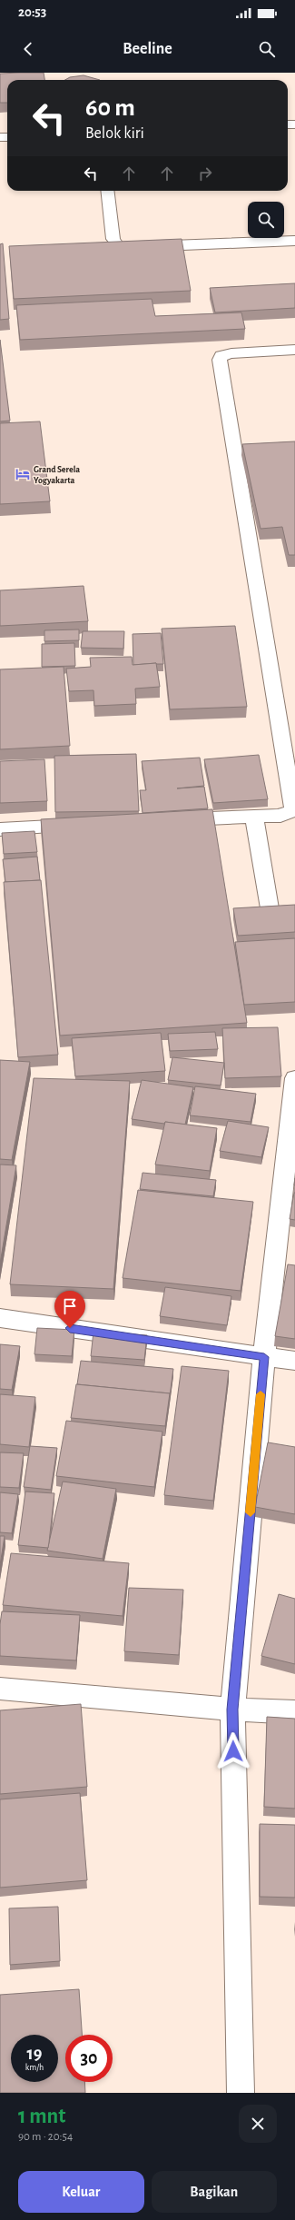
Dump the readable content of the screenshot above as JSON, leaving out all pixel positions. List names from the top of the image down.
{
  "places": {
    "hotel": ["Grand Serela Yogyakarta"]
  },
  "page": {
    "status": "20:53",
    "header": "Beeline",
    "turn": ["60 m", "Belok kiri"],
    "speed": "19 km/h",
    "limit": "30",
    "heading": ["1 mnt", "90 m · 20:54"],
    "buttons": ["Keluar", "Bagikan"]
  }
}
